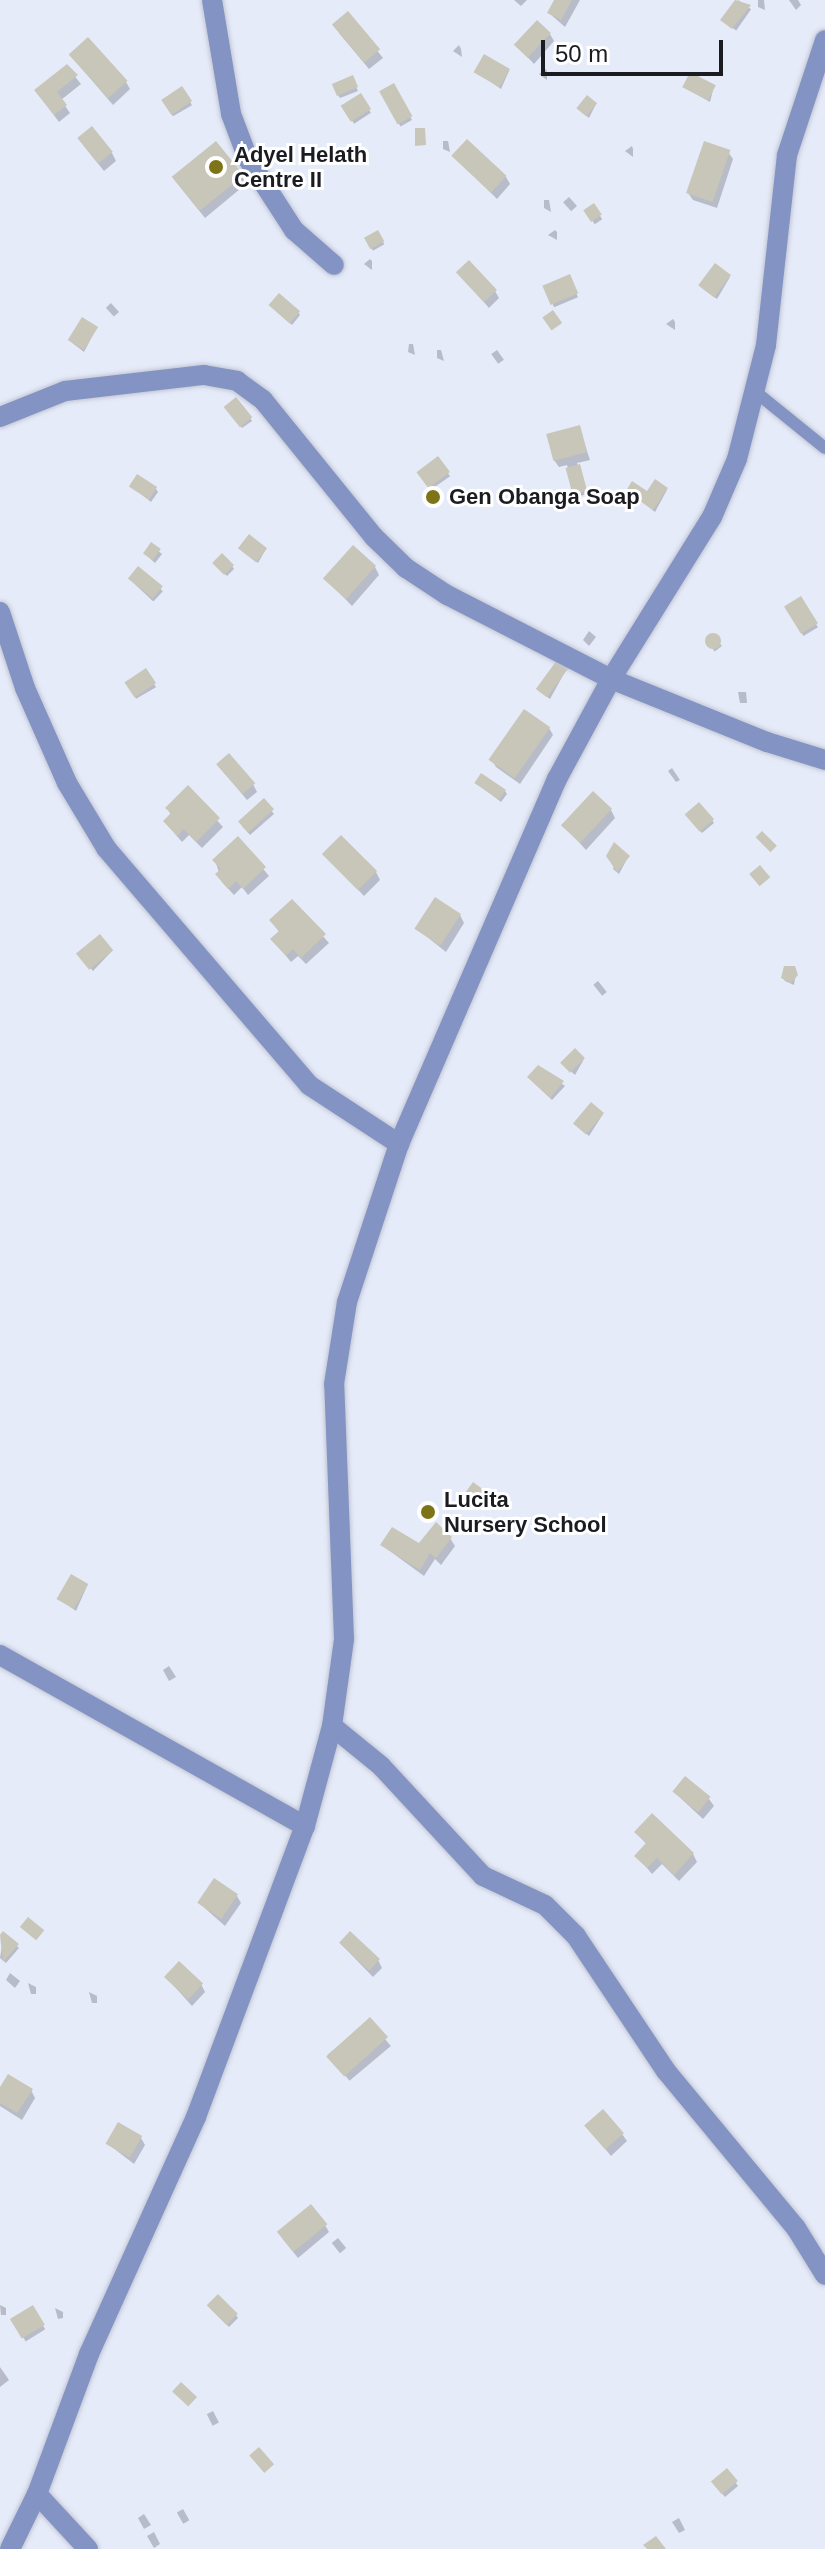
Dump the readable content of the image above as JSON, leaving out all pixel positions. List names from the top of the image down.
{
  "places": ["Adyel Helath Centre II", "Gen Obanga Soap", "Lucita Nursery School"],
  "scale_bar": "50 m"
}
